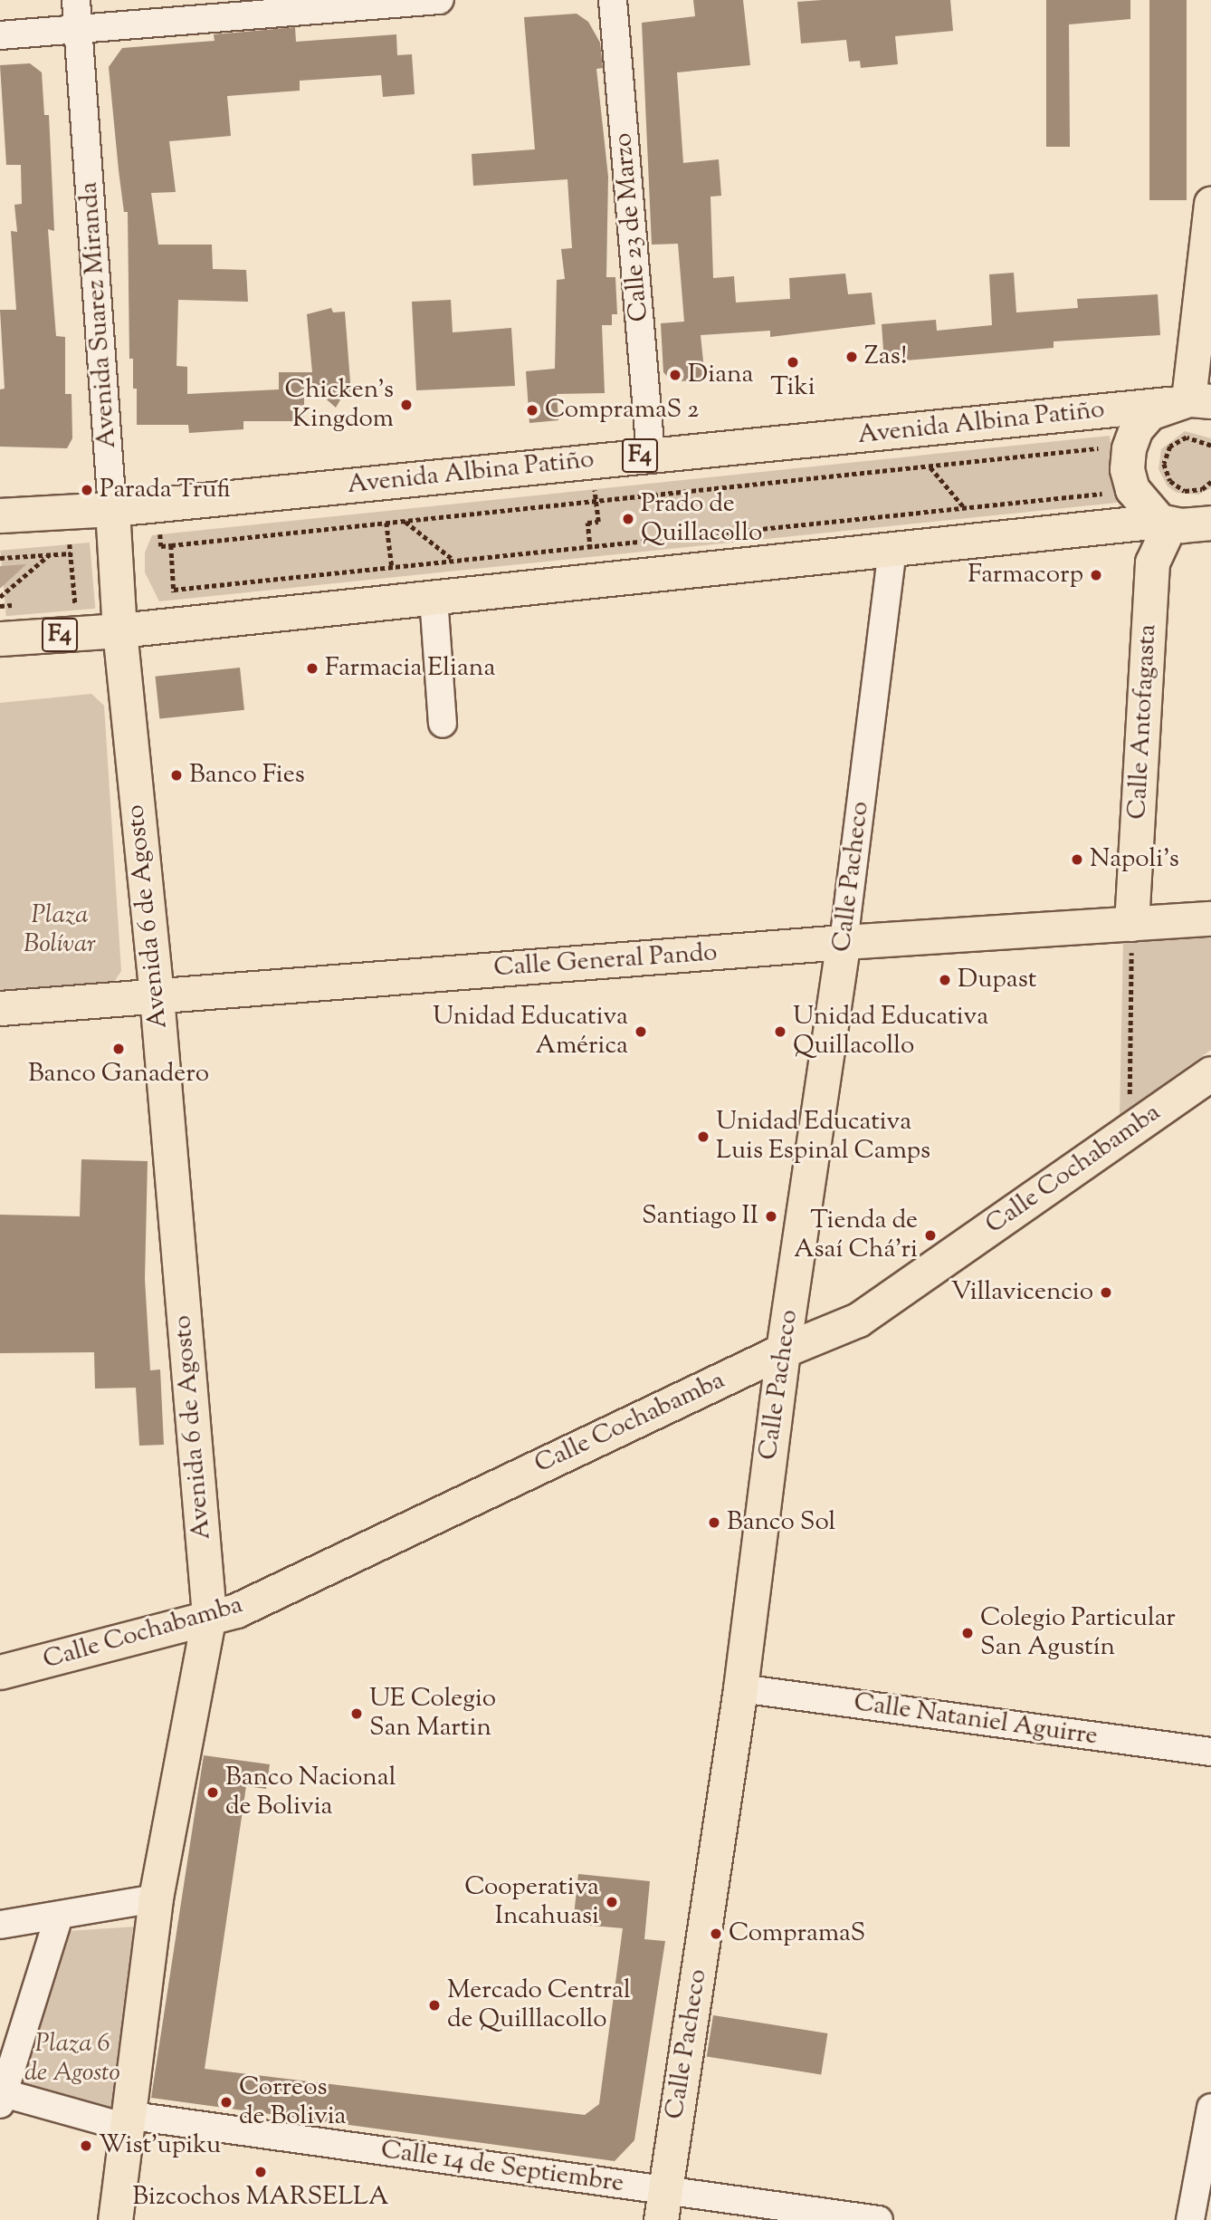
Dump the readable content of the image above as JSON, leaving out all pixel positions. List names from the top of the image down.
{
  "streets": {
    "main road": [
      "Avenida Suarez Miranda",
      "Avenida Albina Patiño",
      "F4",
      "Calle Antofagasta",
      "Calle Pacheco",
      "Avenida 6 de Agosto",
      "Calle General Pando",
      "Calle Cochabamba"
    ],
    "street": ["Calle 23 de Marzo", "Calle Nataniel Aguirre", "Calle 14 de Septiembre"]
  },
  "crossings": [
    ["Calle 23 de Marzo", "Avenida Albina Patiño"],
    ["Avenida Suarez Miranda", "Avenida Albina Patiño"],
    ["Avenida Suarez Miranda", "F4"],
    ["Avenida Suarez Miranda", "Avenida 6 de Agosto"],
    ["F4", "Calle Antofagasta"],
    ["F4", "Calle Pacheco"],
    ["F4", "Avenida 6 de Agosto"],
    ["Calle Antofagasta", "Calle General Pando"],
    ["Calle Pacheco", "Calle General Pando"],
    ["Calle Pacheco", "Calle Cochabamba"],
    ["Calle Pacheco", "Calle Nataniel Aguirre"],
    ["Calle Pacheco", "Calle 14 de Septiembre"],
    ["Avenida 6 de Agosto", "Calle General Pando"],
    ["Avenida 6 de Agosto", "Calle Cochabamba"],
    ["Avenida 6 de Agosto", "Calle 14 de Septiembre"]
  ],
  "parks": ["Plaza Bolívar", "Plaza 6 de Agosto"],
  "places": [
    "Zas!",
    "Tiki",
    "Diana",
    "Chicken's Kingdom",
    "CompramaS 2",
    "Parada Trufi",
    "Prado de Quillacollo",
    "Farmacorp",
    "Farmacia Eliana",
    "Banco Fies",
    "Napoli's",
    "Dupast",
    "Unidad Educativa América",
    "Unidad Educativa Quillacollo",
    "Banco Ganadero",
    "Unidad Educativa Luis Espinal Camps",
    "Santiago II",
    "Tienda de Asaí Chá'ri",
    "Villavicencio",
    "Banco Sol",
    "Colegio Particular San Agustín",
    "UE Colegio San Martin",
    "Banco Nacional de Bolivia",
    "Cooperativa Incahuasi",
    "CompramaS",
    "Mercado Central de Quilllacollo",
    "Correos de Bolivia",
    "Wist'upiku",
    "Bizcochos MARSELLA"
  ]
}
